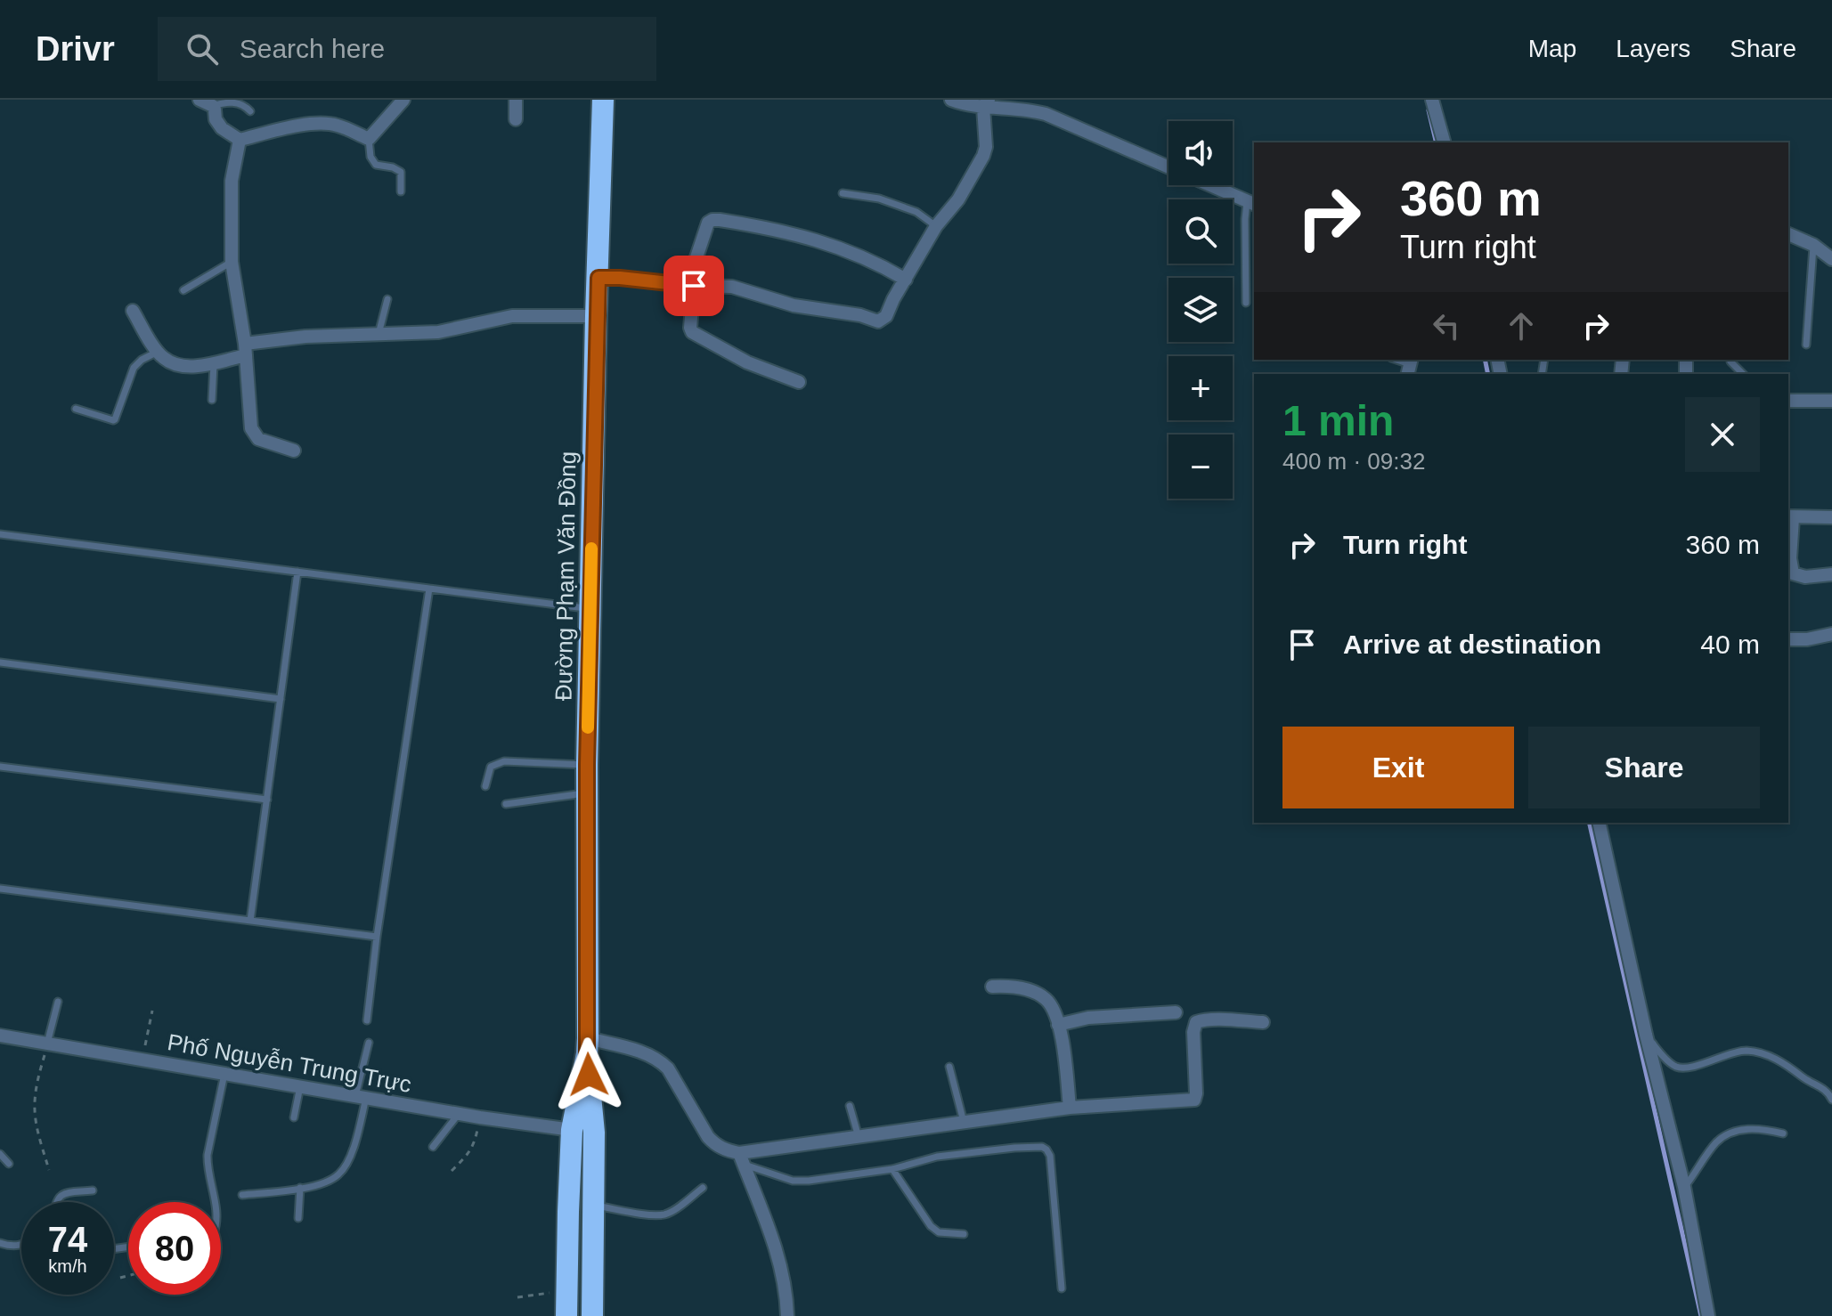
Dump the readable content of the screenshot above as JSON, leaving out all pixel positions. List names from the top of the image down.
{
  "streets": {
    "highway": ["Đường Phạm Văn Đồng"],
    "street": ["Phố Nguyễn Trung Trực"]
  },
  "crossings": [
    ["Đường Phạm Văn Đồng", "Phố Nguyễn Trung Trực"]
  ],
  "page": {
    "header": "Drivr",
    "search": "Search here",
    "nav": ["Map", "Layers", "Share"],
    "map_buttons": ["+", "−"],
    "turn": ["360 m", "Turn right"],
    "heading": ["1 min", "400 m · 09:32"],
    "list": [
      {
        "name": "Turn right",
        "value": "360 m"
      },
      {
        "name": "Arrive at destination",
        "value": "40 m"
      }
    ],
    "buttons": ["Exit", "Share"],
    "speed": "74 km/h",
    "limit": "80"
  }
}
